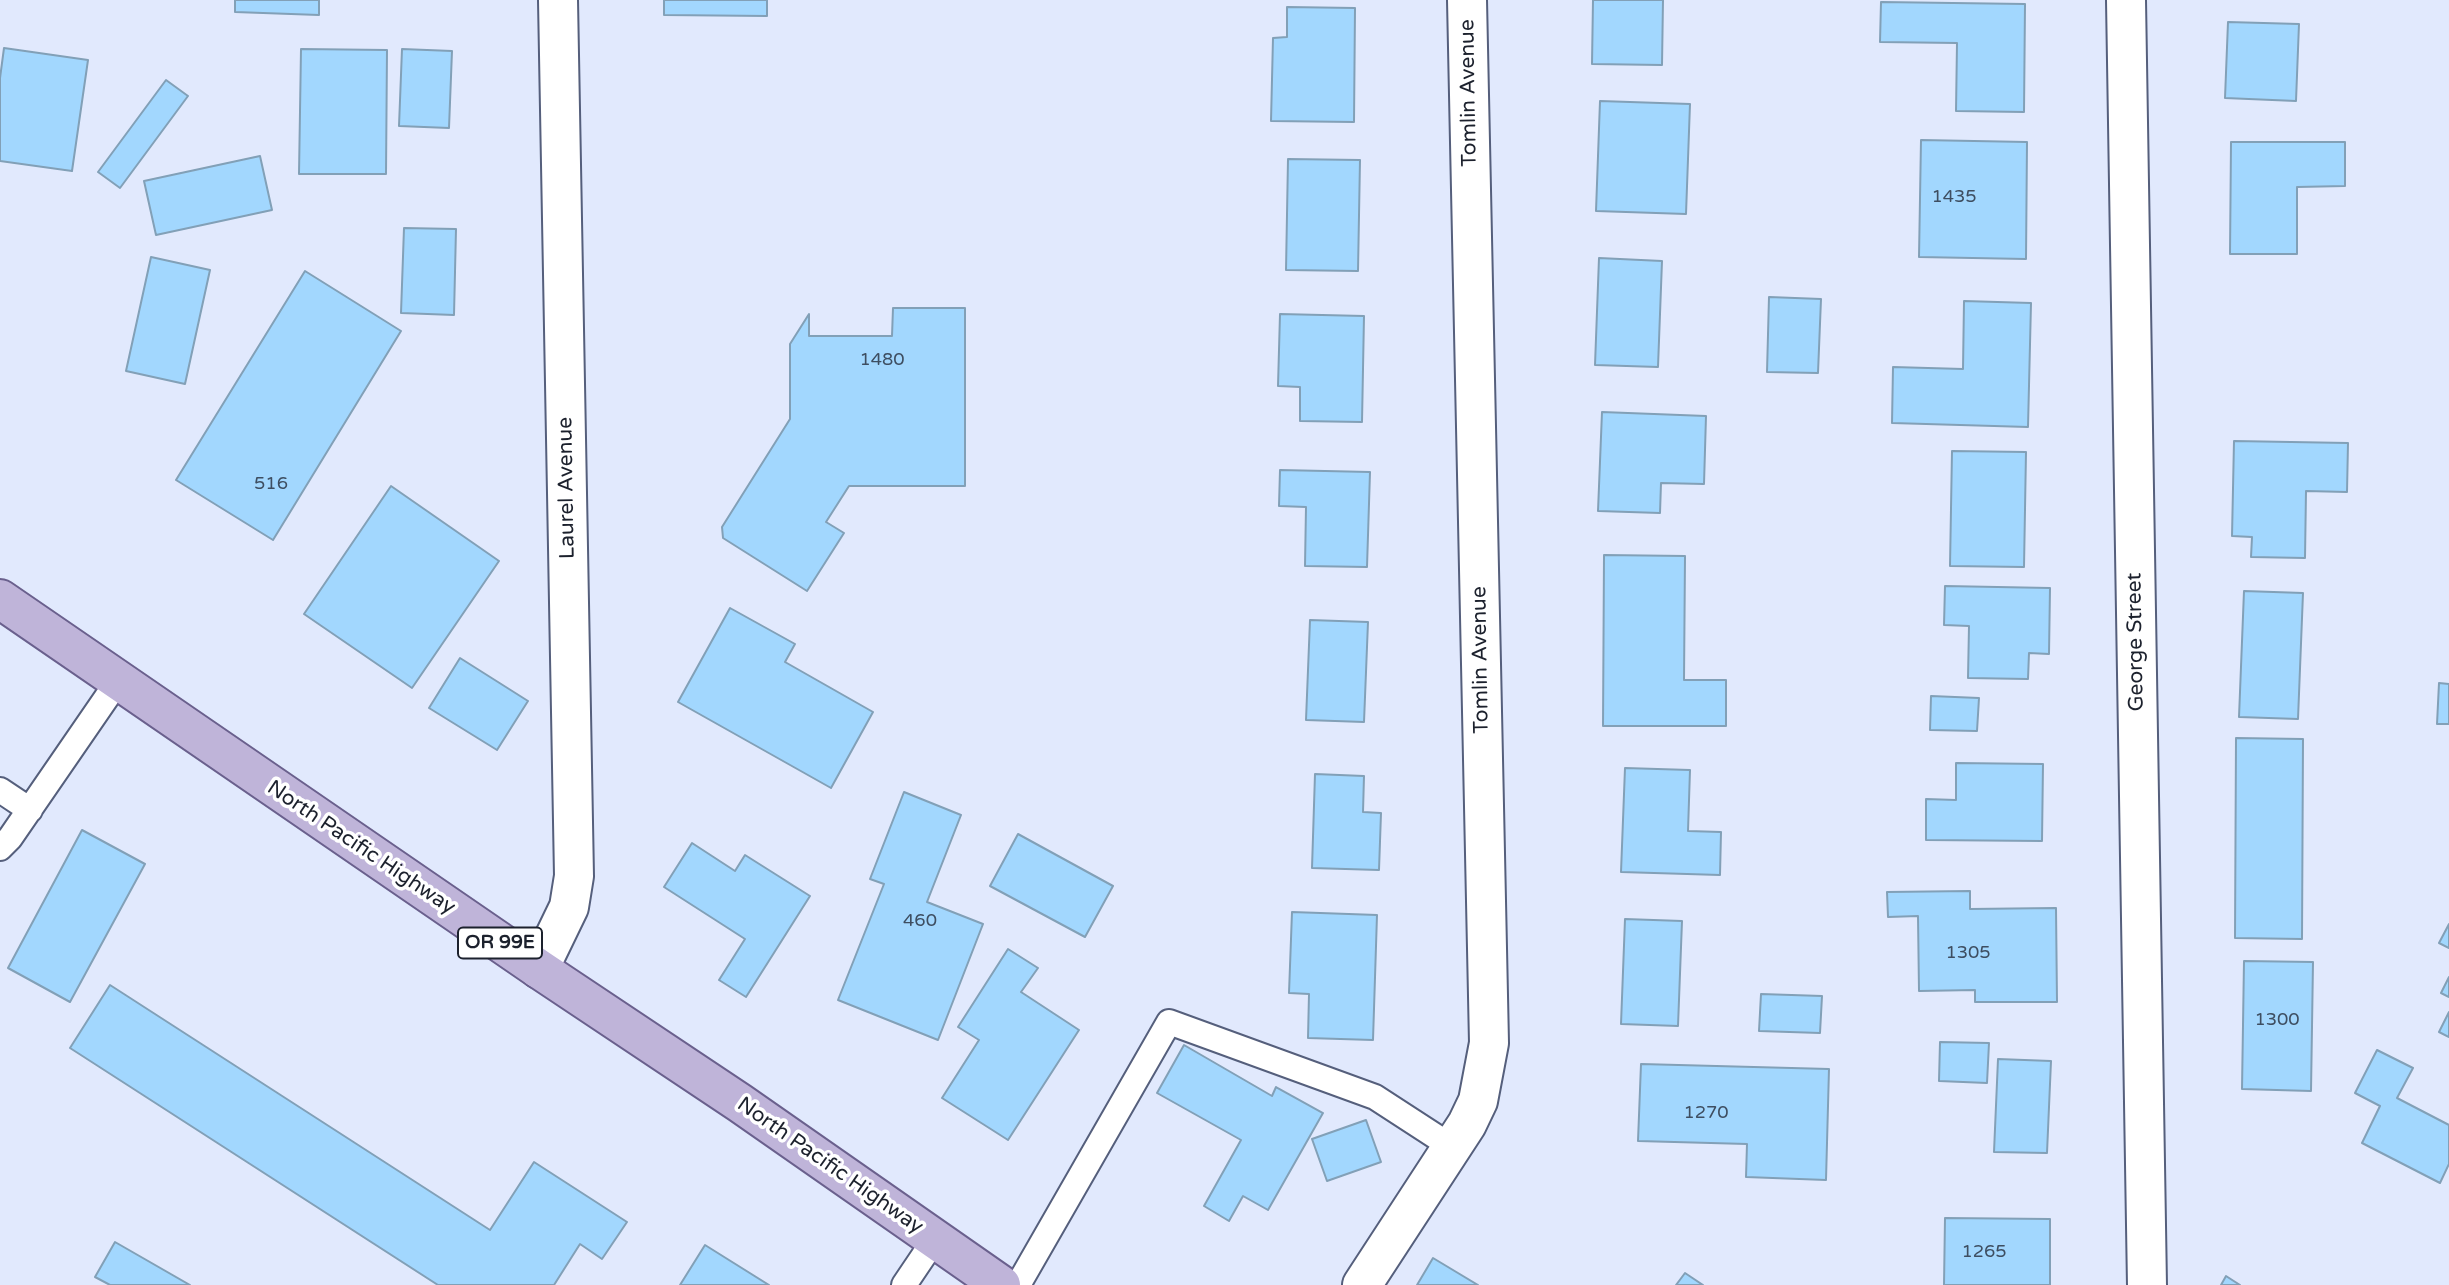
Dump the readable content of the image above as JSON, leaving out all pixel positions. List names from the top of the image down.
{
  "streets": {
    "main road": ["North Pacific Highway", "OR 99E"],
    "street": ["Tomlin Avenue", "Laurel Avenue", "George Street"]
  },
  "crossings": [
    ["Laurel Avenue", "North Pacific Highway"]
  ],
  "house_numbers": [
    "1435",
    "1480",
    "516",
    "460",
    "1305",
    "1300",
    "1270",
    "1265"
  ]
}
